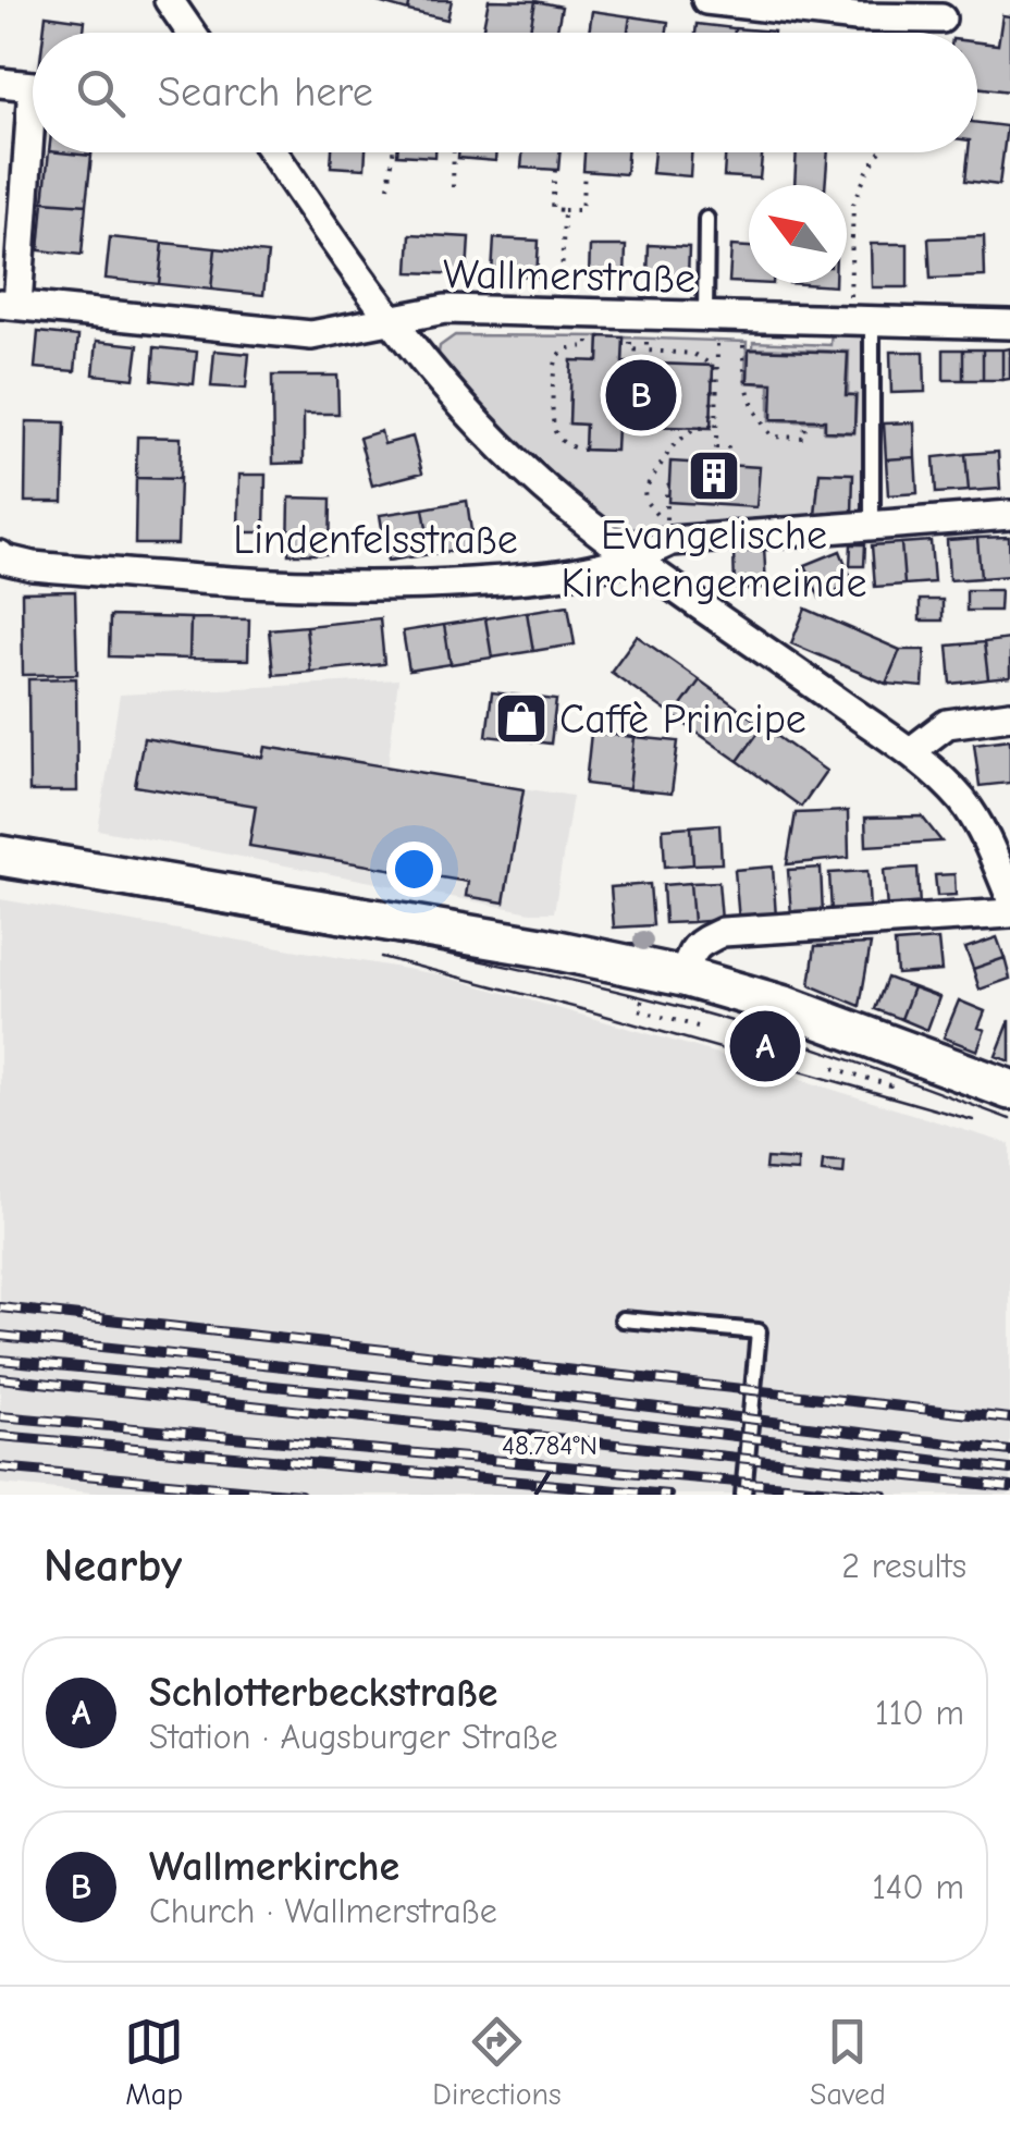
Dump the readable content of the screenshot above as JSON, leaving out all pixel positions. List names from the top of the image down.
{
  "streets": {
    "street": ["Wallmerstraße", "Lindenfelsstraße"]
  },
  "places": {
    "building": ["Evangelische Kirchengemeinde"],
    "shop": ["Caffè Principe"]
  },
  "north": "top left",
  "page": {
    "search": "Search here",
    "pins": ["B", "A"],
    "heading": ["Nearby", "2 results"],
    "list": [
      {
        "mark": "A",
        "name": "Schlotterbeckstraße",
        "note": "Station · Augsburger Straße",
        "value": "110 m"
      },
      {
        "mark": "B",
        "name": "Wallmerkirche",
        "note": "Church · Wallmerstraße",
        "value": "140 m"
      }
    ],
    "nav": ["Map", "Directions", "Saved"]
  },
  "coordinates": ["48.784°N"]
}
